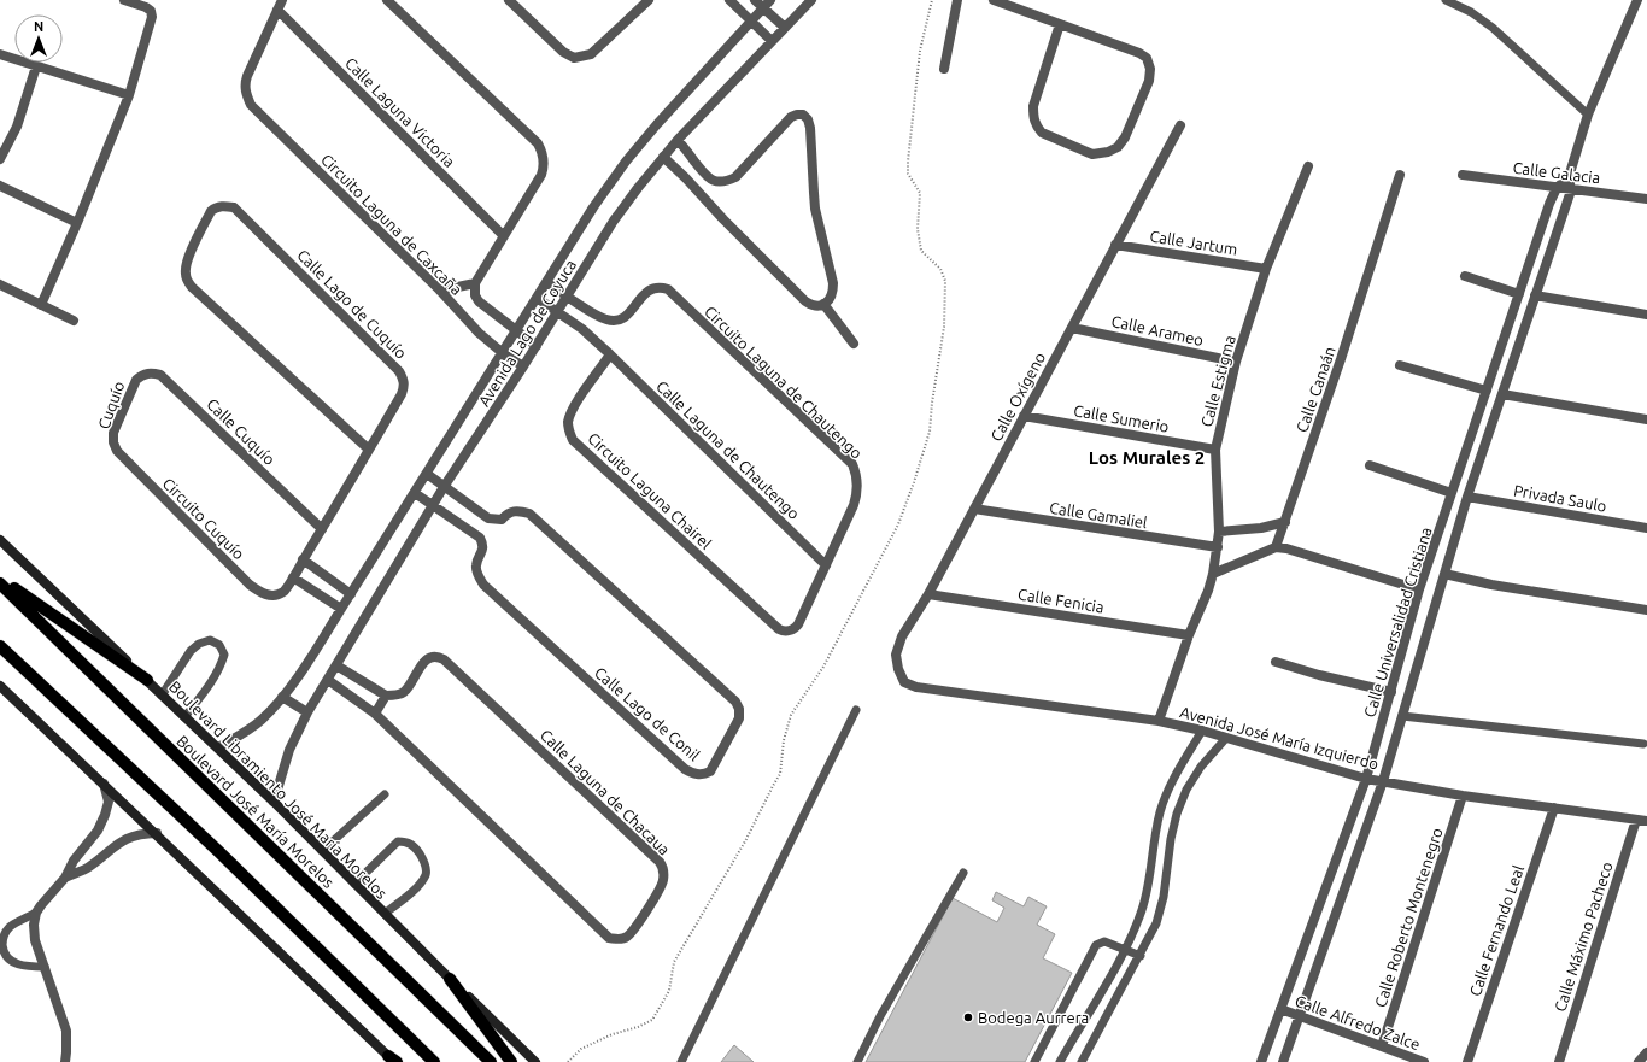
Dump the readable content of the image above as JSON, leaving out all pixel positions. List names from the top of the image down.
{
  "streets": {
    "main road": ["Boulevard José María Morelos"],
    "street": [
      "Calle Laguna Victoria",
      "Calle Galacia",
      "Circuito Laguna de Caxcaña",
      "Calle Jartum",
      "Calle Lago de Cuquío",
      "Calle Arameo",
      "Avenida Lago de Coyuca",
      "Calle Estigma",
      "Circuito Laguna de Chautengo",
      "Calle Canaán",
      "Calle Oxígeno",
      "Cuquío",
      "Calle Sumerio",
      "Calle Cuquío",
      "Calle Laguna de Chautengo",
      "Circuito Laguna Chairel",
      "Privada Saulo",
      "Calle Gamaliel",
      "Circuito Cuquío",
      "Calle Fenicia",
      "Calle Universalidad Cristiana",
      "Calle Lago de Conil",
      "Avenida José María Izquierdo",
      "Boulevard Libramiento José María Morelos",
      "Calle Laguna de Chacaua",
      "Calle Roberto Montenegro",
      "Calle Fernando Leal",
      "Calle Máximo Pacheco",
      "Calle Alfredo Zalce"
    ]
  },
  "crossings": [
    ["Calle Laguna Victoria", "Circuito Laguna de Caxcaña"],
    ["Calle Galacia", "Calle Universalidad Cristiana"],
    ["Circuito Laguna de Caxcaña", "Avenida Lago de Coyuca"],
    ["Calle Jartum", "Calle Estigma"],
    ["Calle Jartum", "Calle Oxígeno"],
    ["Calle Lago de Cuquío", "Calle Cuquío"],
    ["Calle Lago de Cuquío", "Circuito Cuquío"],
    ["Calle Arameo", "Calle Estigma"],
    ["Calle Arameo", "Calle Oxígeno"],
    ["Avenida Lago de Coyuca", "Circuito Laguna de Chautengo"],
    ["Avenida Lago de Coyuca", "Calle Lago de Conil"],
    ["Avenida Lago de Coyuca", "Boulevard Libramiento José María Morelos"],
    ["Avenida Lago de Coyuca", "Calle Laguna de Chacaua"],
    ["Calle Estigma", "Calle Sumerio"],
    ["Calle Estigma", "Calle Gamaliel"],
    ["Calle Estigma", "Calle Fenicia"],
    ["Calle Estigma", "Avenida José María Izquierdo"],
    ["Circuito Laguna de Chautengo", "Calle Laguna de Chautengo"],
    ["Circuito Laguna de Chautengo", "Circuito Laguna Chairel"],
    ["Calle Oxígeno", "Calle Sumerio"],
    ["Calle Oxígeno", "Calle Gamaliel"],
    ["Calle Oxígeno", "Calle Fenicia"],
    ["Calle Oxígeno", "Avenida José María Izquierdo"],
    ["Cuquío", "Calle Cuquío"],
    ["Cuquío", "Circuito Cuquío"],
    ["Calle Laguna de Chautengo", "Circuito Laguna Chairel"],
    ["Privada Saulo", "Calle Universalidad Cristiana"],
    ["Calle Universalidad Cristiana", "Avenida José María Izquierdo"],
    ["Calle Universalidad Cristiana", "Calle Alfredo Zalce"],
    ["Avenida José María Izquierdo", "Calle Roberto Montenegro"],
    ["Avenida José María Izquierdo", "Calle Fernando Leal"],
    ["Avenida José María Izquierdo", "Calle Máximo Pacheco"],
    ["Calle Roberto Montenegro", "Calle Alfredo Zalce"]
  ],
  "districts": ["Los Murales 2"],
  "places": ["Bodega Aurrera"],
  "north": "top"
}
